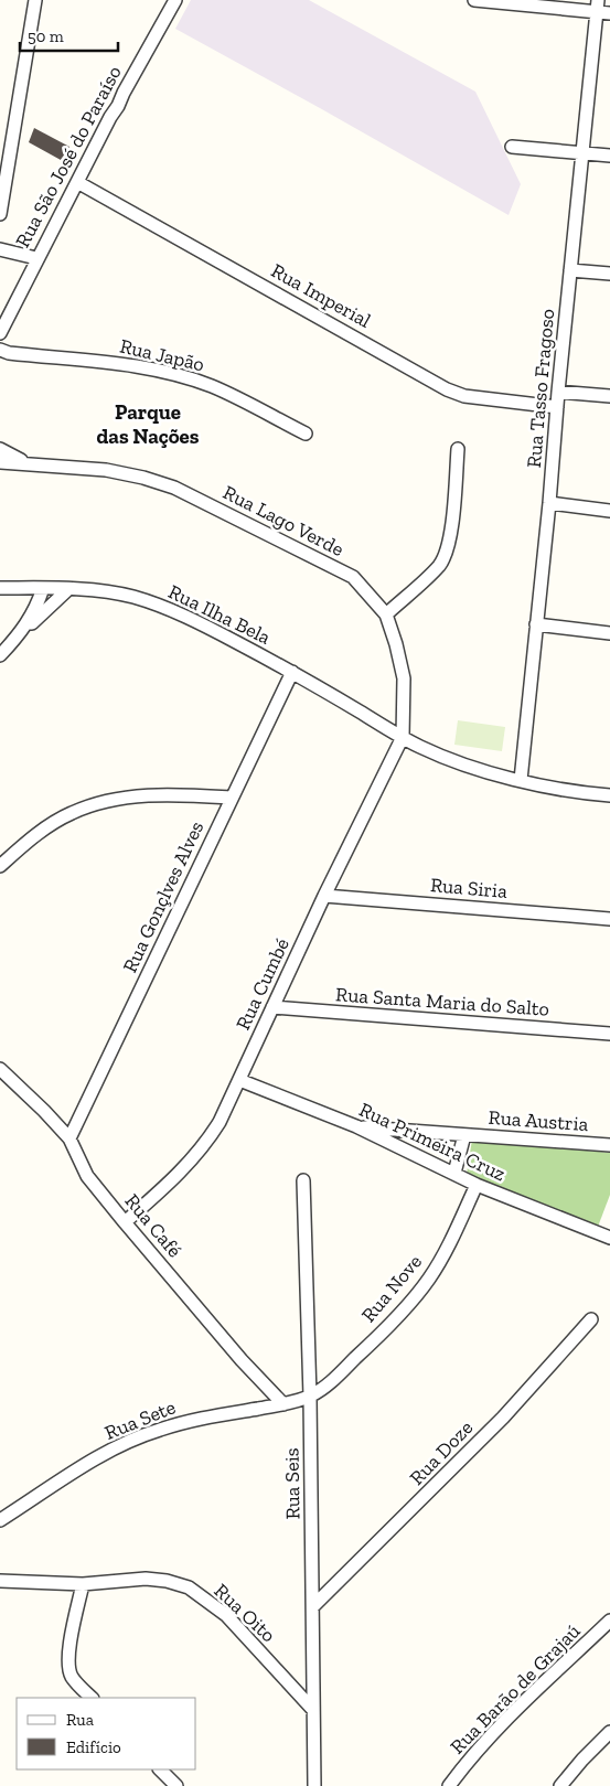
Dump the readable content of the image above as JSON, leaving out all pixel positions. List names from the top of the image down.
{
  "streets": {
    "street": [
      "Rua São José do Paraíso",
      "Rua Imperial",
      "Rua Japão",
      "Rua Tasso Fragoso",
      "Rua Lago Verde",
      "Rua Ilha Bela",
      "Rua Siria",
      "Rua Gonçlves Alves",
      "Rua Cumbé",
      "Rua Santa Maria do Salto",
      "Rua Austria",
      "Rua Primeira Cruz",
      "Rua Café",
      "Rua Nove",
      "Rua Sete",
      "Rua Doze",
      "Rua Seis",
      "Rua Oito",
      "Rua Barão de Grajaú"
    ]
  },
  "crossings": [
    ["Rua São José do Paraíso", "Rua Imperial"],
    ["Rua Imperial", "Rua Tasso Fragoso"],
    ["Rua Tasso Fragoso", "Rua Ilha Bela"],
    ["Rua Lago Verde", "Rua Ilha Bela"],
    ["Rua Lago Verde", "Rua Cumbé"],
    ["Rua Ilha Bela", "Rua Gonçlves Alves"],
    ["Rua Ilha Bela", "Rua Cumbé"],
    ["Rua Siria", "Rua Cumbé"],
    ["Rua Gonçlves Alves", "Rua Café"],
    ["Rua Cumbé", "Rua Santa Maria do Salto"],
    ["Rua Cumbé", "Rua Primeira Cruz"],
    ["Rua Cumbé", "Rua Café"],
    ["Rua Austria", "Rua Primeira Cruz"],
    ["Rua Primeira Cruz", "Rua Nove"],
    ["Rua Café", "Rua Sete"],
    ["Rua Nove", "Rua Sete"],
    ["Rua Nove", "Rua Seis"],
    ["Rua Sete", "Rua Seis"],
    ["Rua Doze", "Rua Seis"],
    ["Rua Seis", "Rua Oito"]
  ],
  "districts": ["Parque das Nações"],
  "legend": ["Rua", "Edifício"],
  "scale_bar": "50 m"
}
